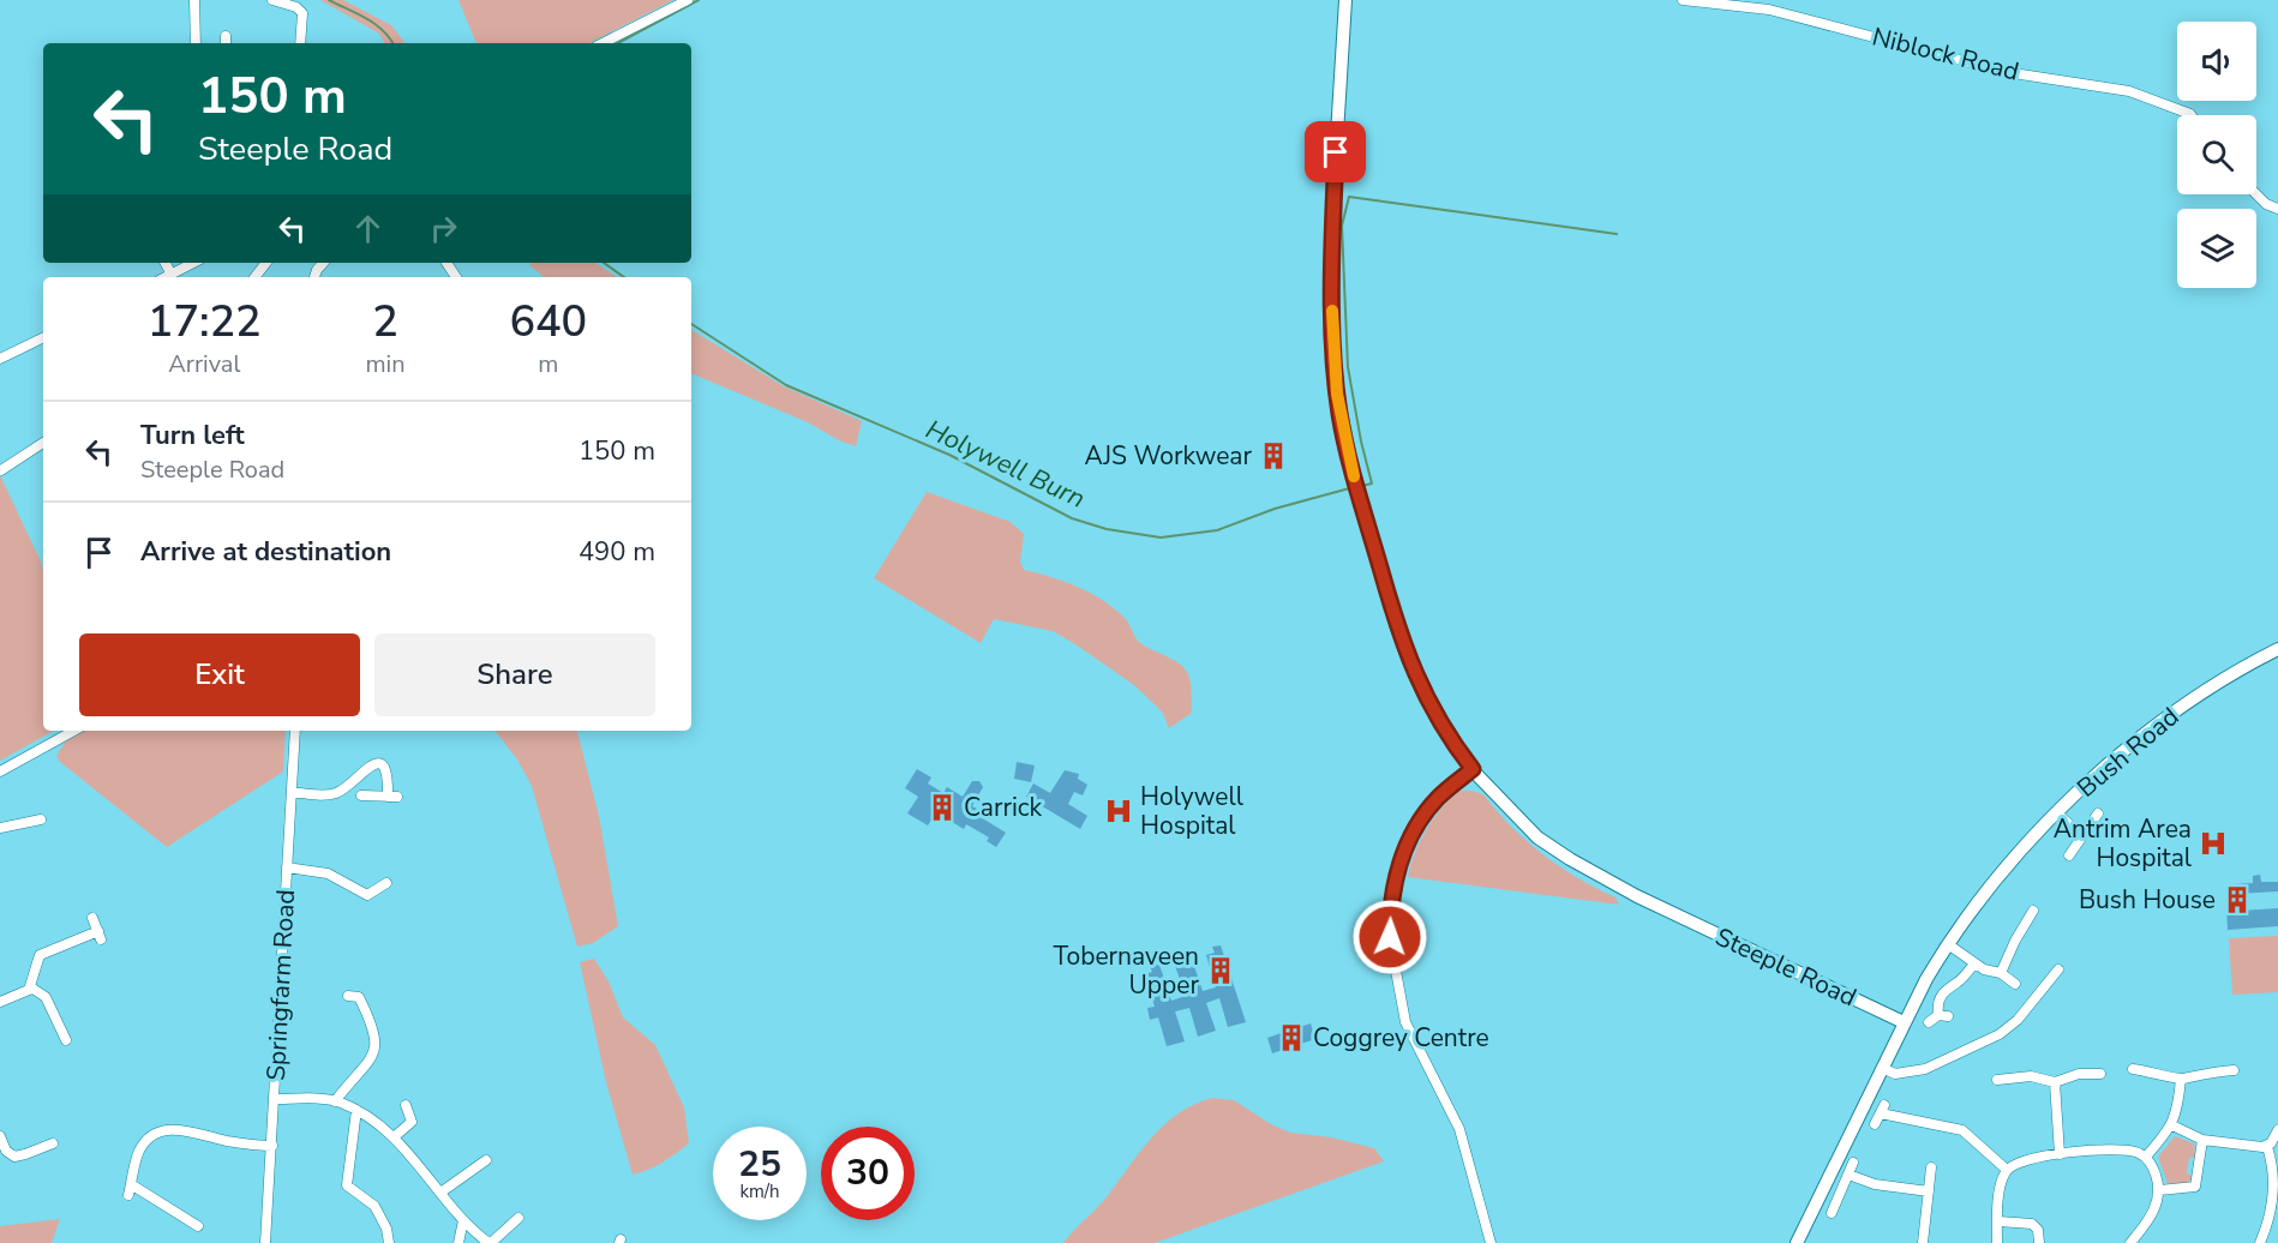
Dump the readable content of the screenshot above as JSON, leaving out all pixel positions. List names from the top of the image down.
{
  "streets": {
    "street": [
      "Niblock Road",
      "Bush Road",
      "Steeple Road",
      "Springfarm Road"
    ]
  },
  "crossings": [
    ["Bush Road", "Steeple Road"]
  ],
  "water": ["Holywell Burn"],
  "places": {
    "building": [
      "AJS Workwear",
      "Carrick",
      "Bush House",
      "Tobernaveen Upper",
      "Coggrey Centre"
    ],
    "hospital": ["Holywell Hospital", "Antrim Area Hospital"]
  },
  "page": {
    "turn": ["150 m", "Steeple Road"],
    "eta": [
      "17:22",
      "Arrival",
      "2",
      "min",
      "640",
      "m"
    ],
    "list": [
      {
        "name": "Turn left",
        "note": "Steeple Road",
        "value": "150 m"
      },
      {
        "name": "Arrive at destination",
        "value": "490 m"
      }
    ],
    "buttons": ["Exit", "Share"],
    "speed": "25 km/h",
    "limit": "30"
  }
}
